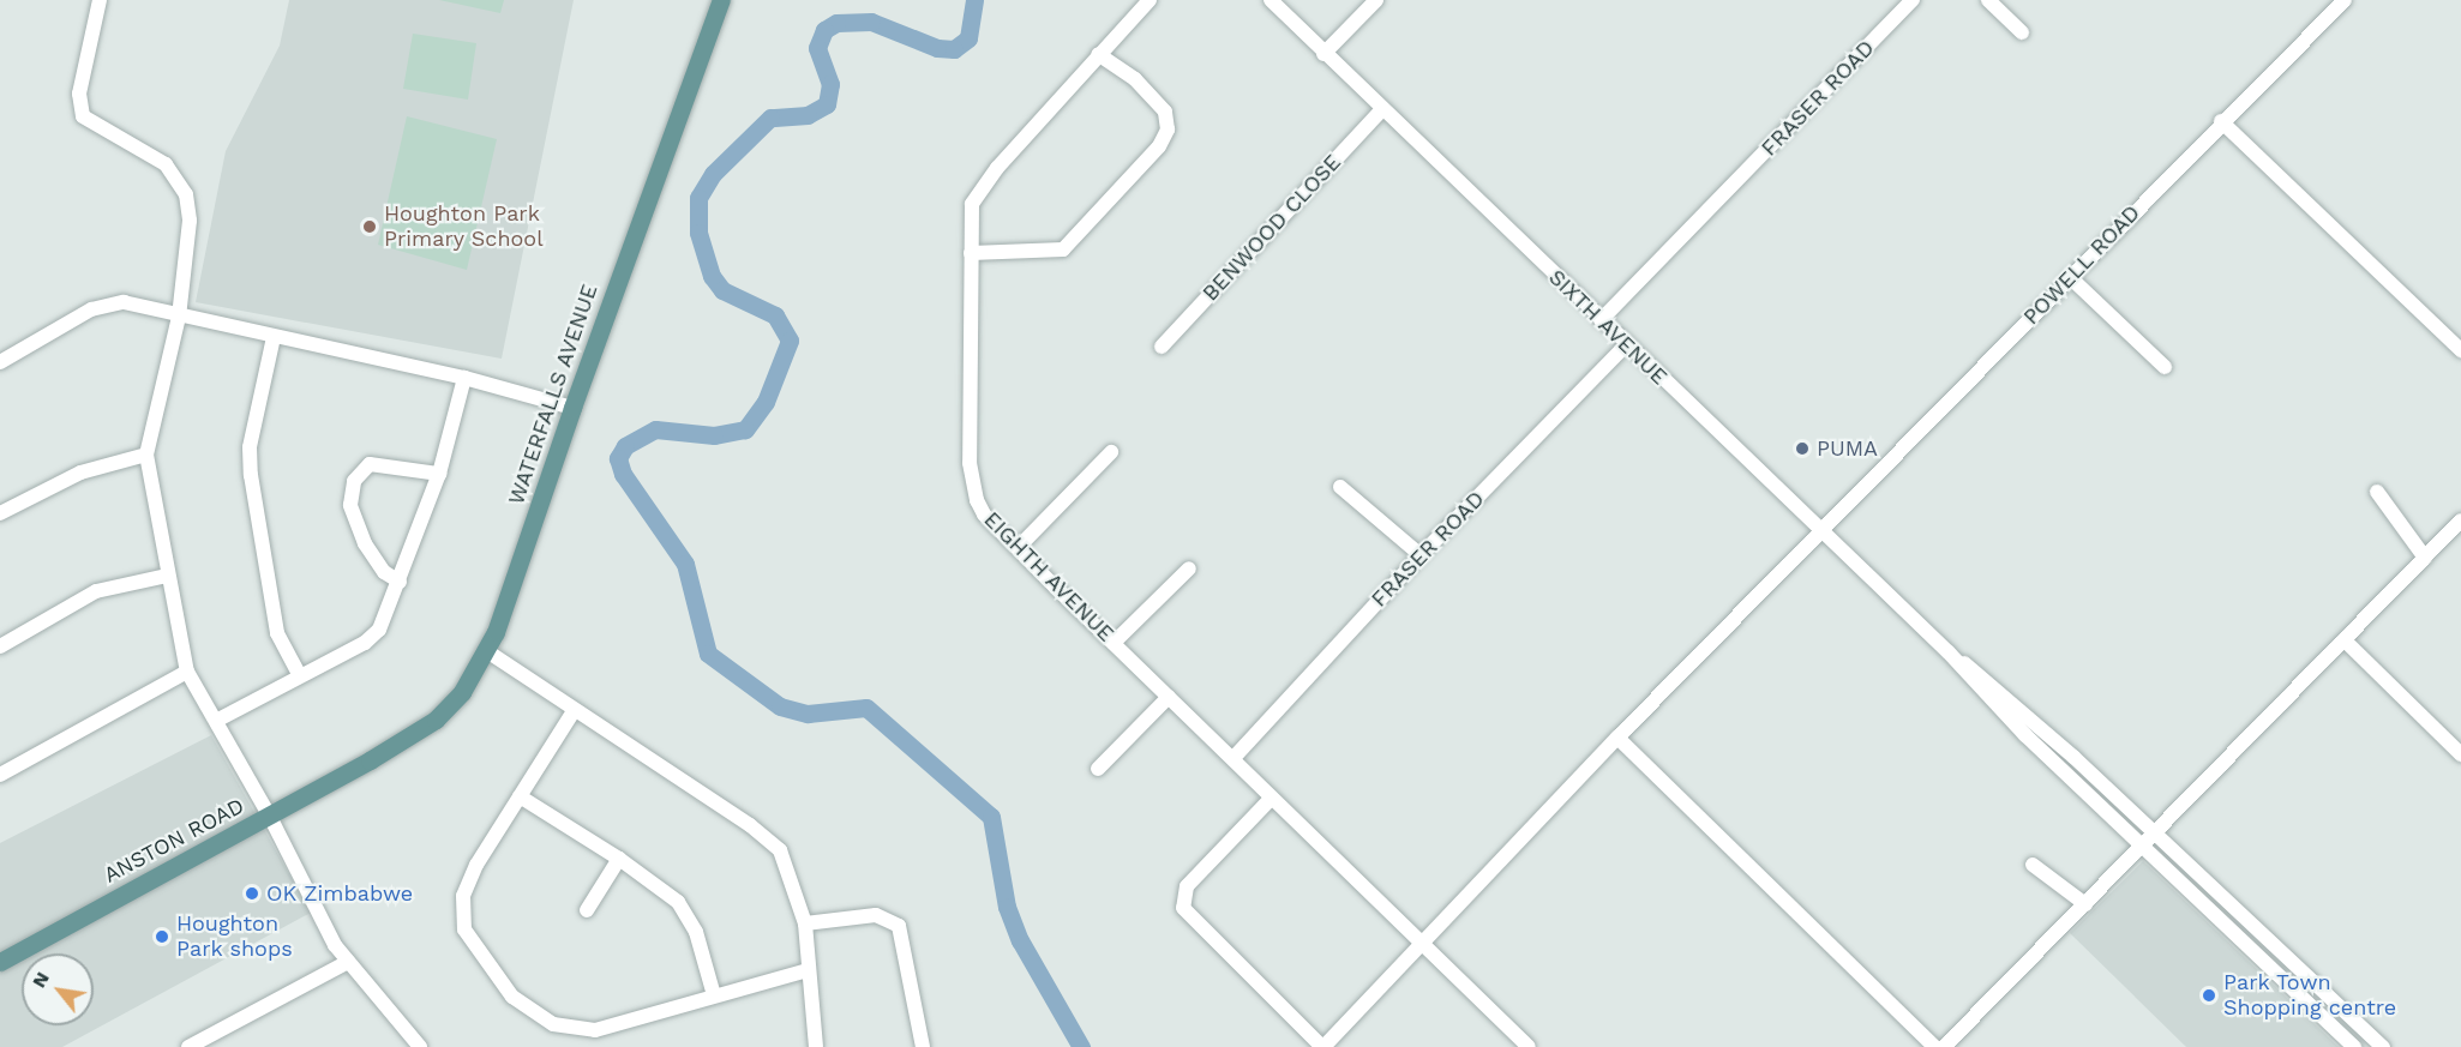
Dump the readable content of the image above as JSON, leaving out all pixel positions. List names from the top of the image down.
{
  "streets": {
    "main road": ["WATERFALLS AVENUE", "ANSTON ROAD"],
    "street": [
      "FRASER ROAD",
      "BENWOOD CLOSE",
      "POWELL ROAD",
      "SIXTH AVENUE",
      "EIGHTH AVENUE"
    ]
  },
  "crossings": [
    ["FRASER ROAD", "SIXTH AVENUE"],
    ["FRASER ROAD", "EIGHTH AVENUE"],
    ["BENWOOD CLOSE", "SIXTH AVENUE"],
    ["POWELL ROAD", "SIXTH AVENUE"],
    ["POWELL ROAD", "EIGHTH AVENUE"],
    ["WATERFALLS AVENUE", "ANSTON ROAD"]
  ],
  "places": [
    "Houghton Park Primary School",
    "PUMA",
    "OK Zimbabwe",
    "Houghton Park shops",
    "Park Town Shopping centre"
  ],
  "north": "top left"
}
